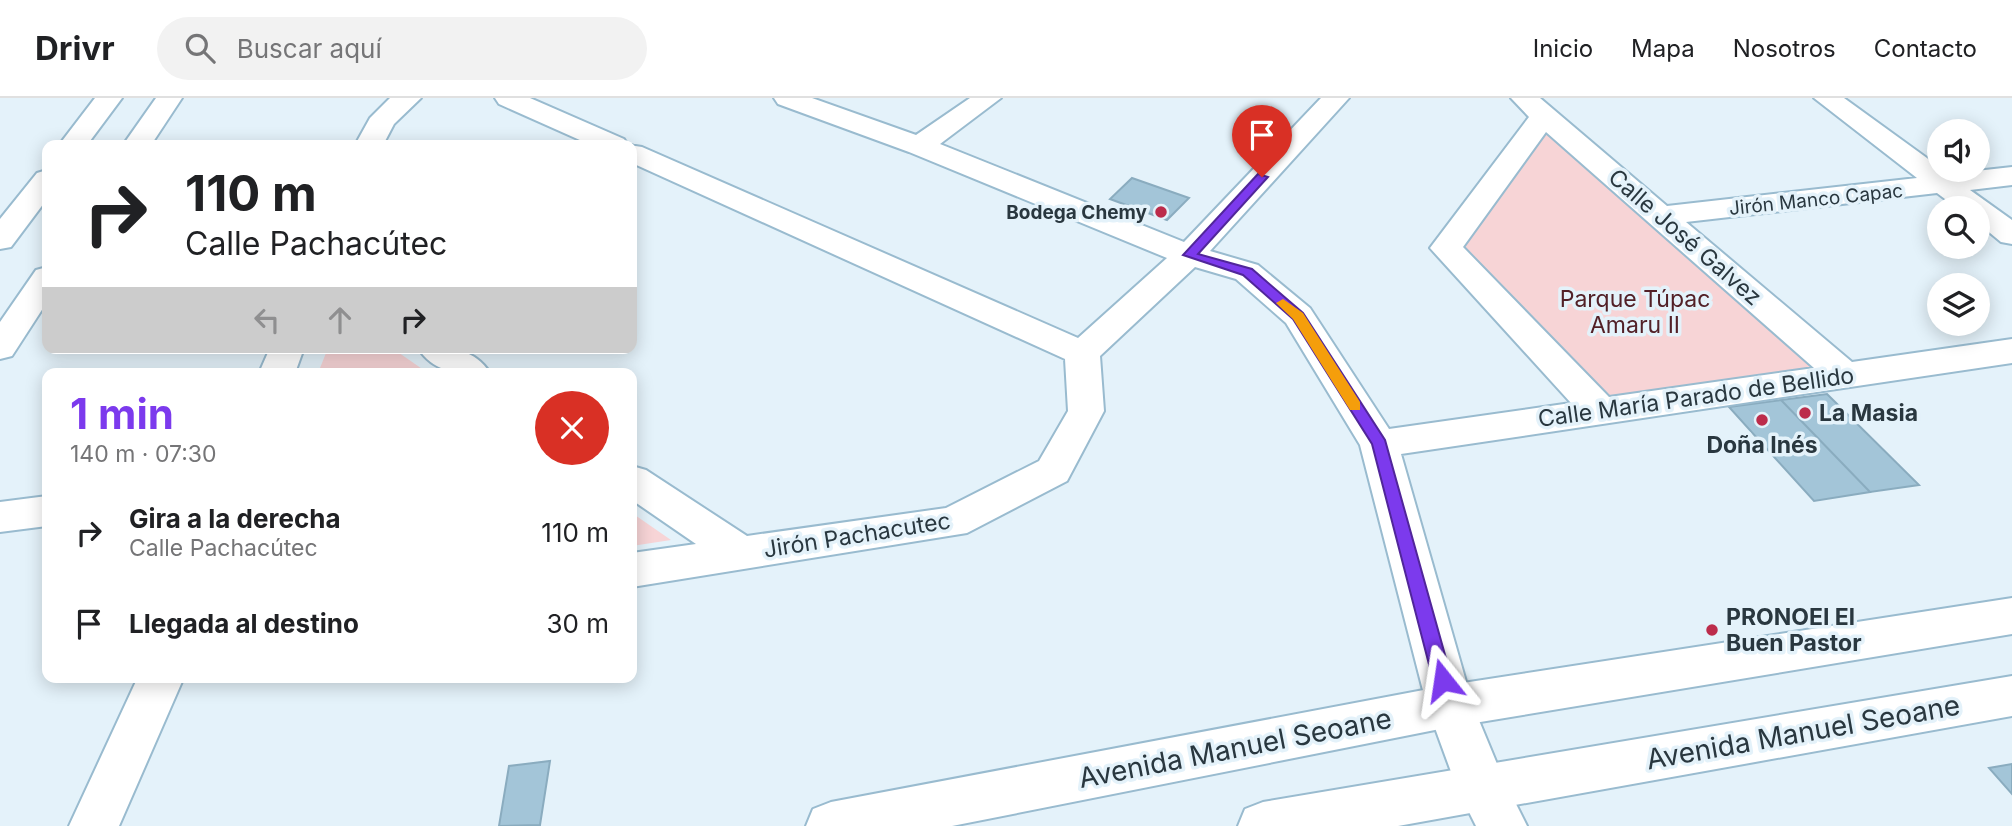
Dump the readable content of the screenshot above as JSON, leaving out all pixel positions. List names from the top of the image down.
{
  "streets": {
    "main road": [
      "Jirón Manco Capac",
      "Calle José Galvez",
      "Calle María Parado de Bellido",
      "Jirón Pachacutec",
      "Avenida Manuel Seoane"
    ]
  },
  "crossings": [
    ["Jirón Manco Capac", "Calle José Galvez"],
    ["Calle José Galvez", "Calle María Parado de Bellido"]
  ],
  "parks": ["Parque Túpac Amaru II"],
  "places": [
    "Bodega Chemy",
    "La Masia",
    "Doña Inés",
    "PRONOEI El Buen Pastor"
  ],
  "page": {
    "header": "Drivr",
    "search": "Buscar aquí",
    "nav": [
      "Inicio",
      "Mapa",
      "Nosotros",
      "Contacto"
    ],
    "turn": ["110 m", "Calle Pachacútec"],
    "heading": ["1 min", "140 m · 07:30"],
    "list": [
      {
        "name": "Gira a la derecha",
        "note": "Calle Pachacútec",
        "value": "110 m"
      },
      {
        "name": "Llegada al destino",
        "value": "30 m"
      }
    ]
  }
}
